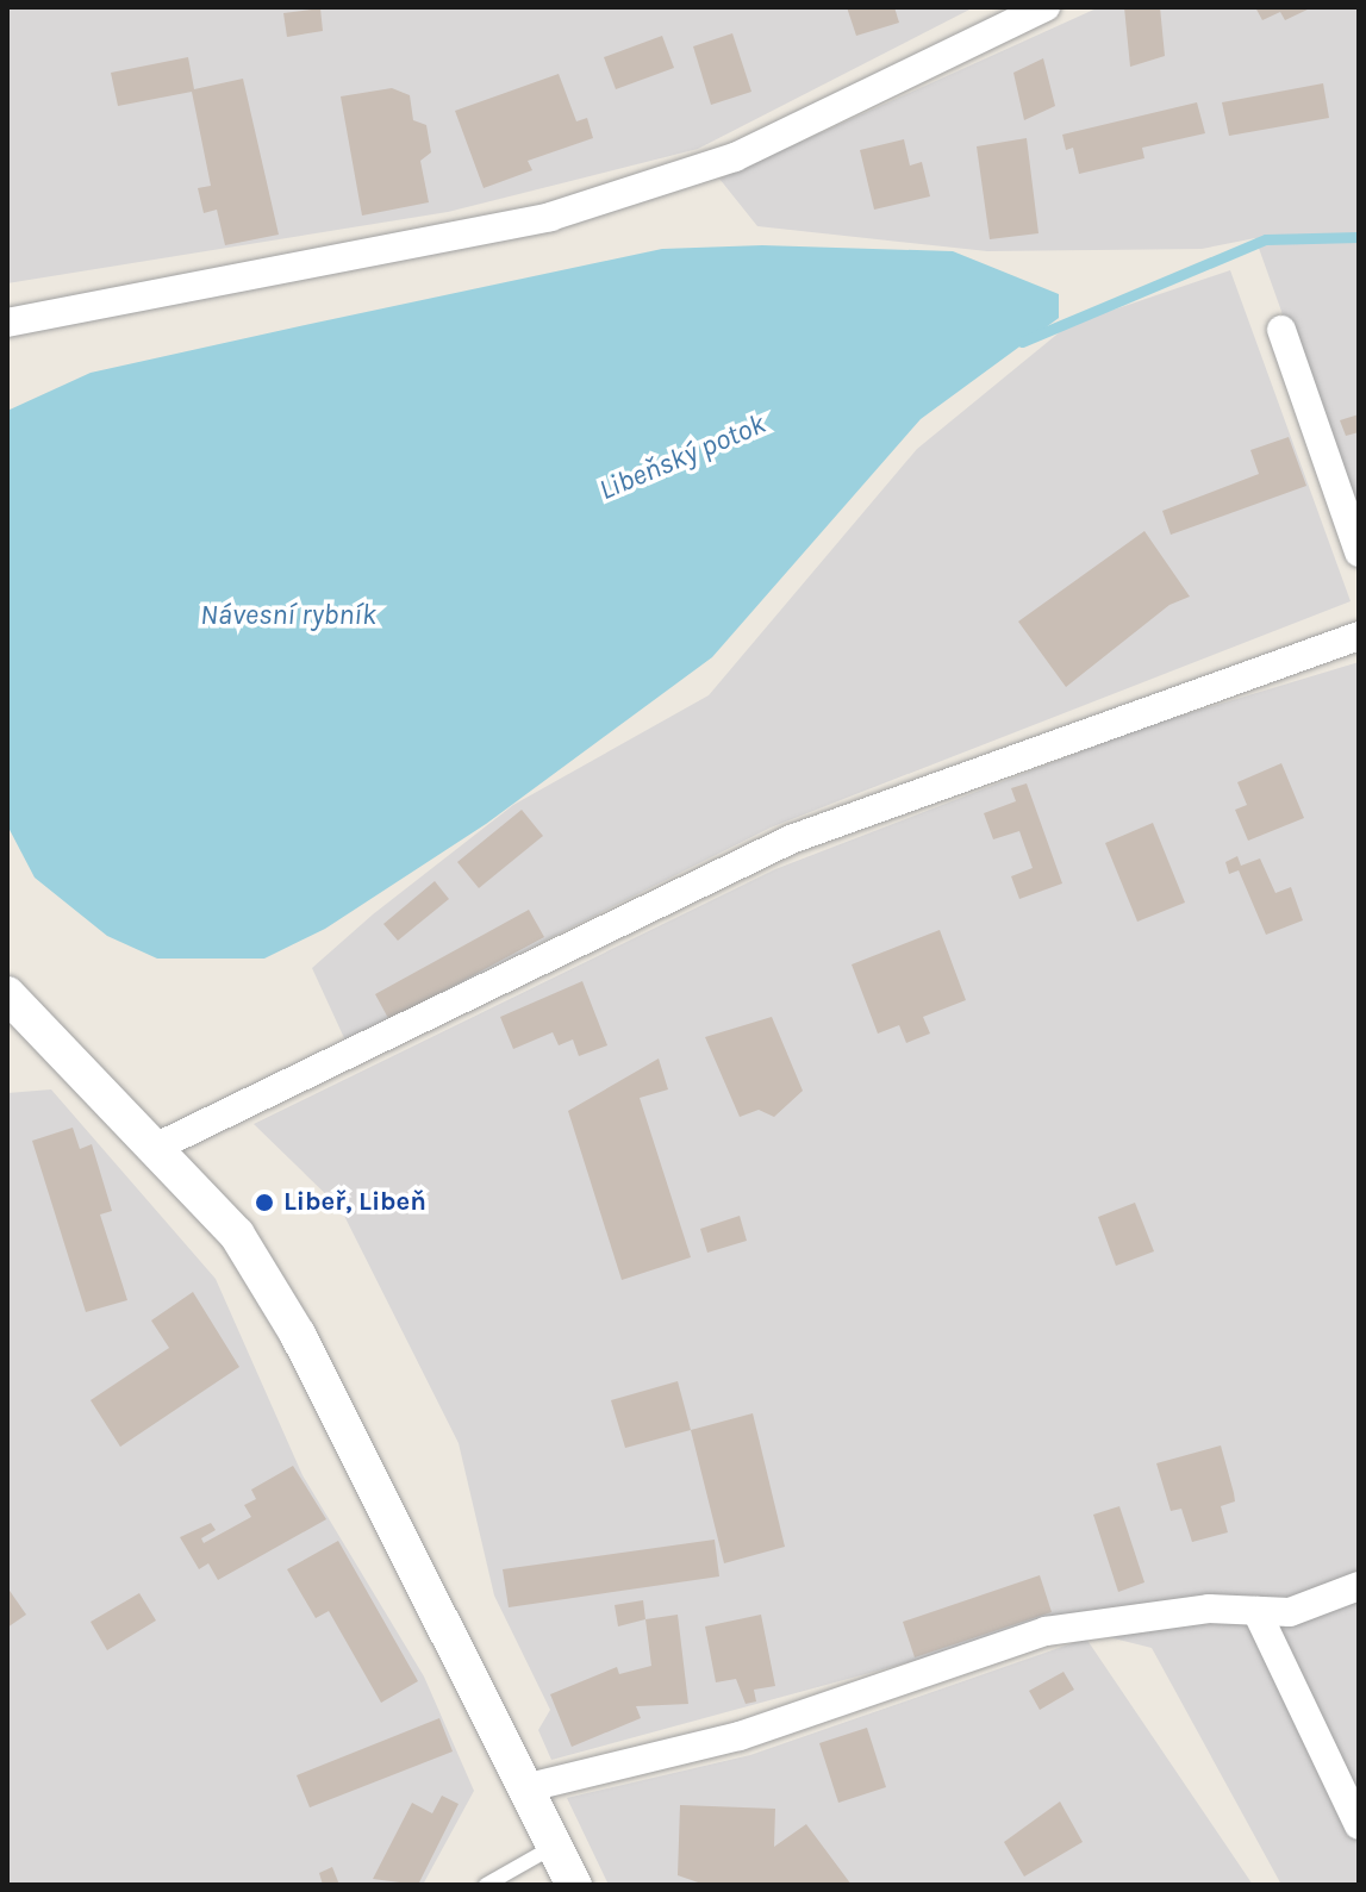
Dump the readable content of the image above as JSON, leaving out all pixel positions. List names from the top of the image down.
{
  "water": ["Libeňský potok", "Návesní rybník"],
  "places": ["Libeř, Libeň"]
}
